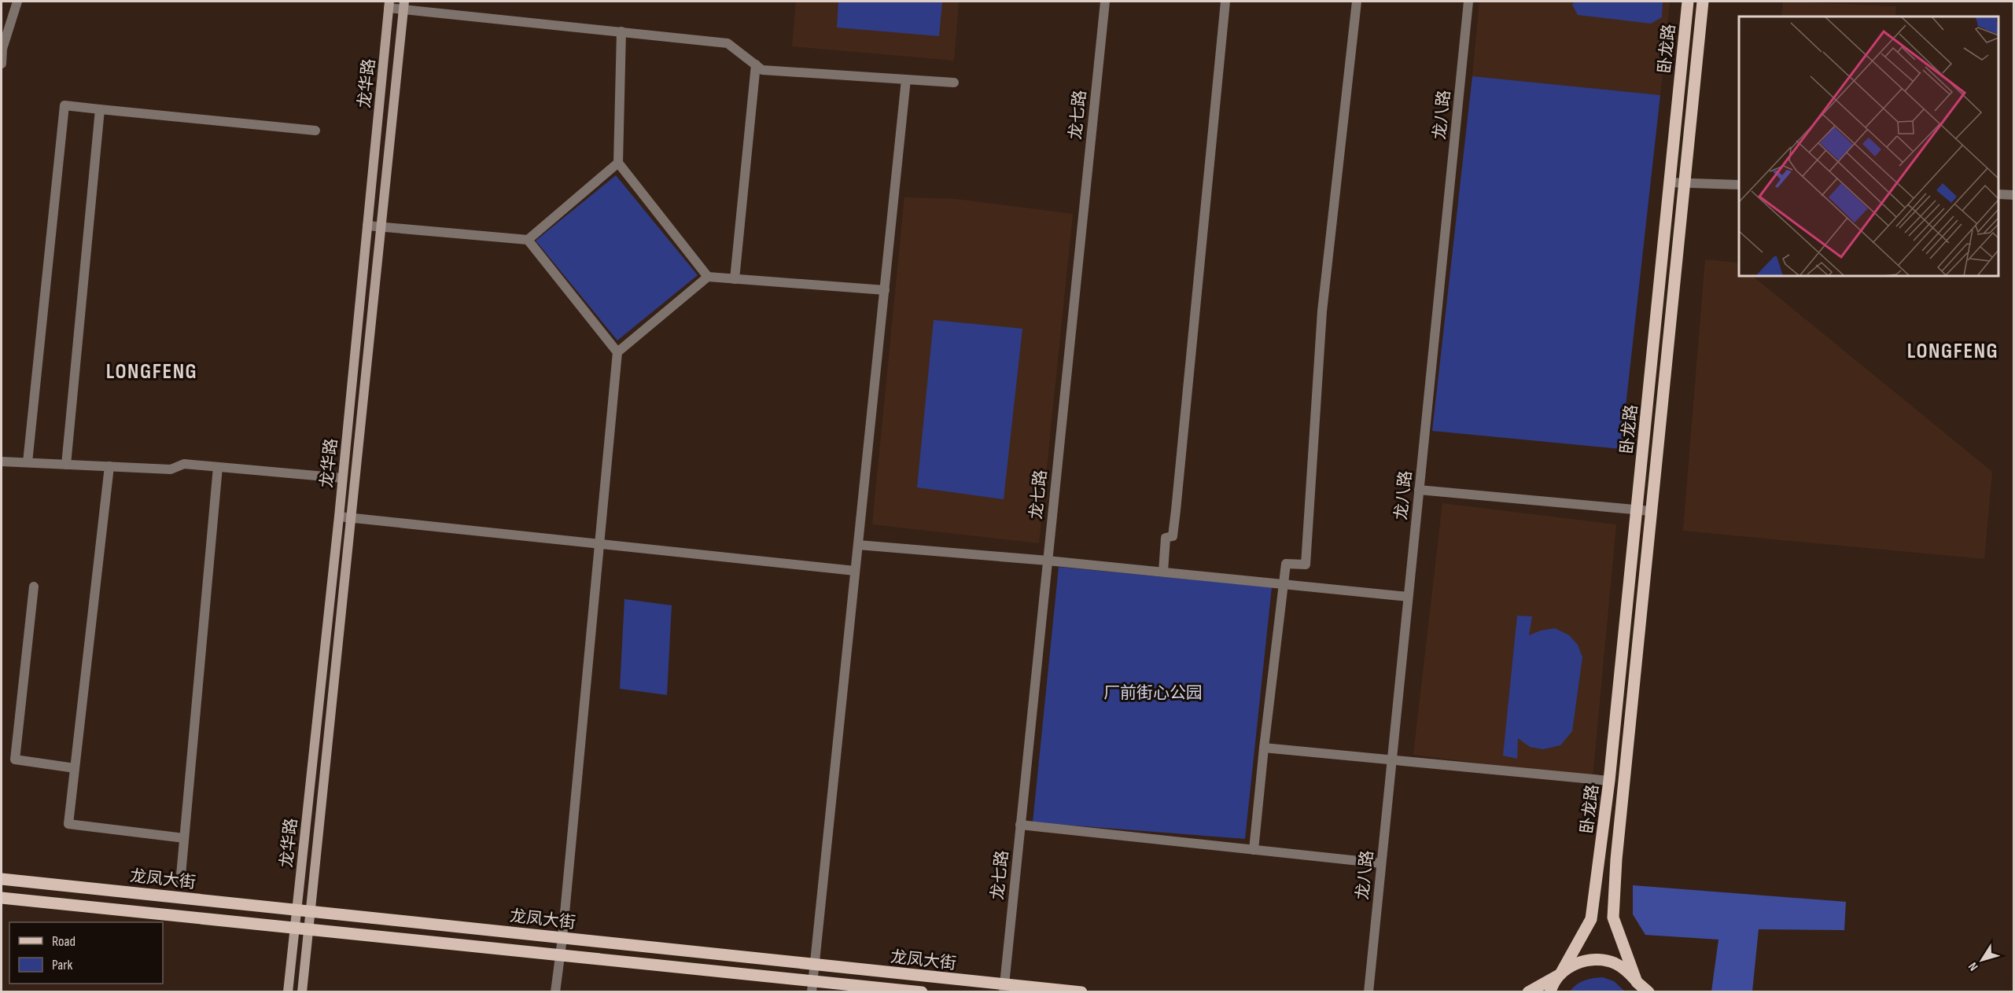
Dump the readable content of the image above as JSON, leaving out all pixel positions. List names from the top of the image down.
{
  "streets": {
    "main road": ["卧龙路", "龙华路", "龙凤大街"],
    "street": ["龙七路", "龙八路"]
  },
  "crossings": [
    ["龙华路", "龙凤大街"],
    ["龙七路", "龙凤大街"]
  ],
  "districts": ["LONGFENG", "LONGFENG"],
  "parks": ["厂前街心公园"],
  "legend": ["Road", "Park"],
  "north": "bottom left"
}
